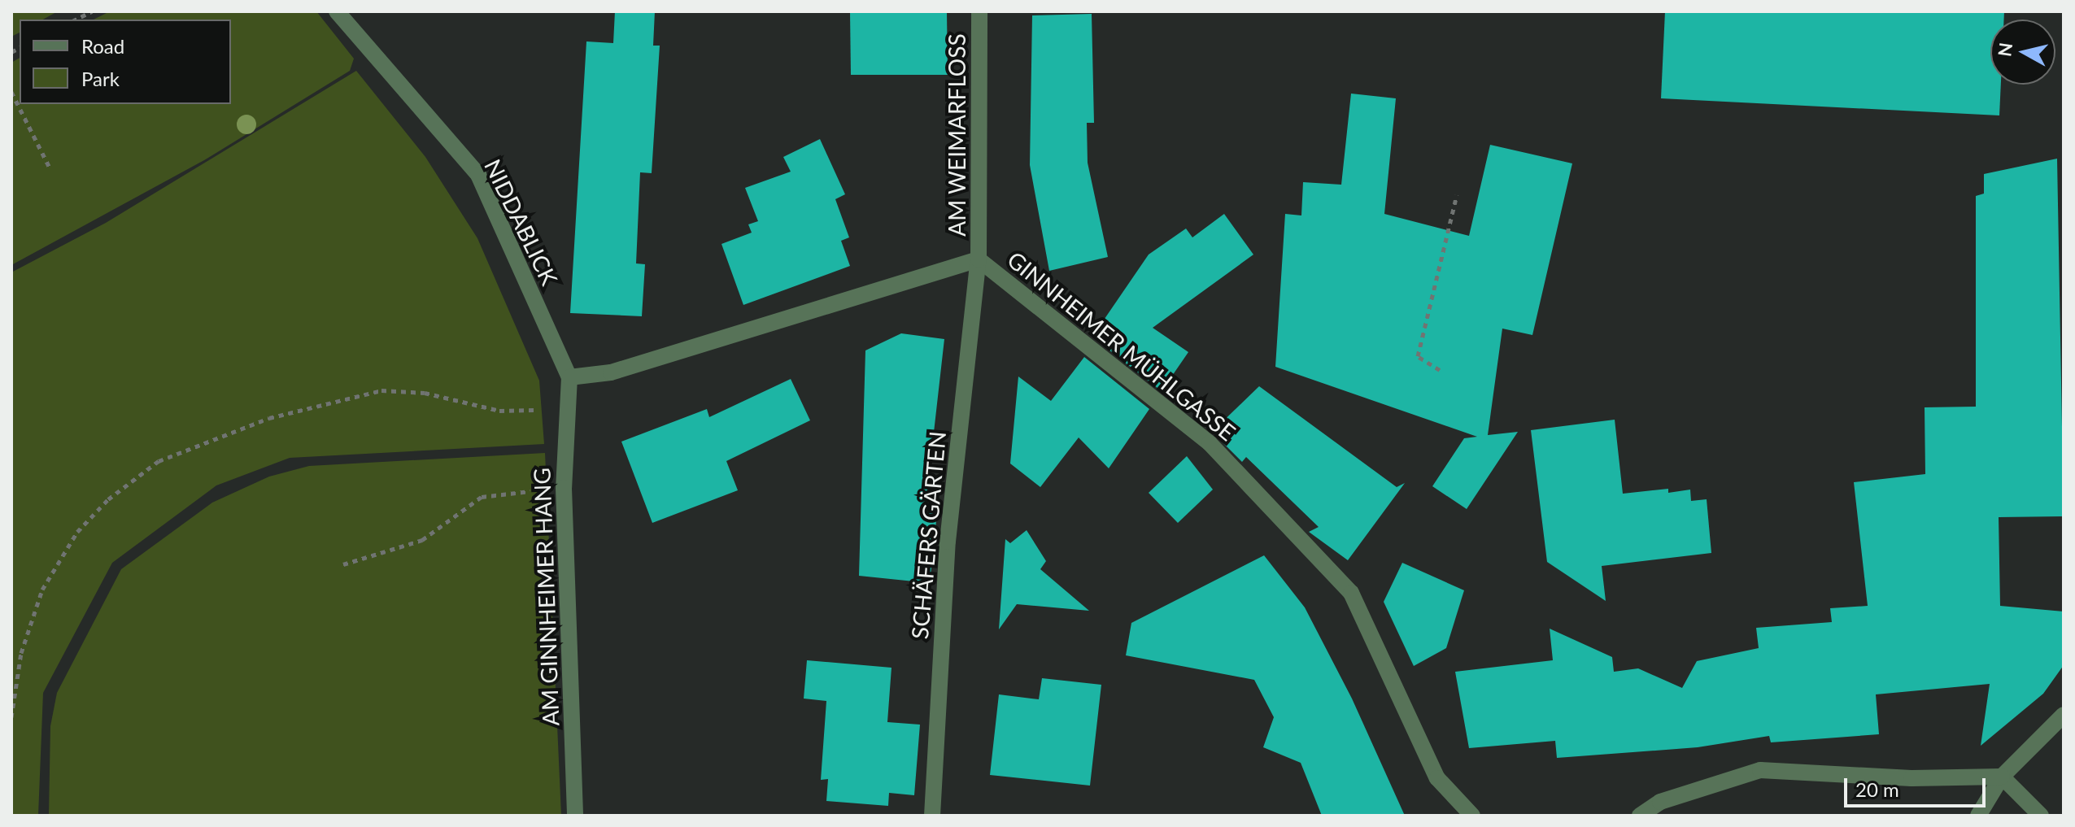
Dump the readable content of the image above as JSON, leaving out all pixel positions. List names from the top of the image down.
{
  "streets": {
    "street": [
      "AM WEIMARFLOSS",
      "NIDDABLICK",
      "GINNHEIMER MÜHLGASSE",
      "SCHÄFERS GÄRTEN",
      "AM GINNHEIMER HANG"
    ]
  },
  "crossings": [
    ["AM WEIMARFLOSS", "GINNHEIMER MÜHLGASSE"],
    ["AM WEIMARFLOSS", "SCHÄFERS GÄRTEN"],
    ["NIDDABLICK", "GINNHEIMER MÜHLGASSE"],
    ["NIDDABLICK", "AM GINNHEIMER HANG"],
    ["GINNHEIMER MÜHLGASSE", "SCHÄFERS GÄRTEN"],
    ["GINNHEIMER MÜHLGASSE", "AM GINNHEIMER HANG"]
  ],
  "legend": ["Road", "Park"],
  "scale_bar": "20 m",
  "north": "left"
}
